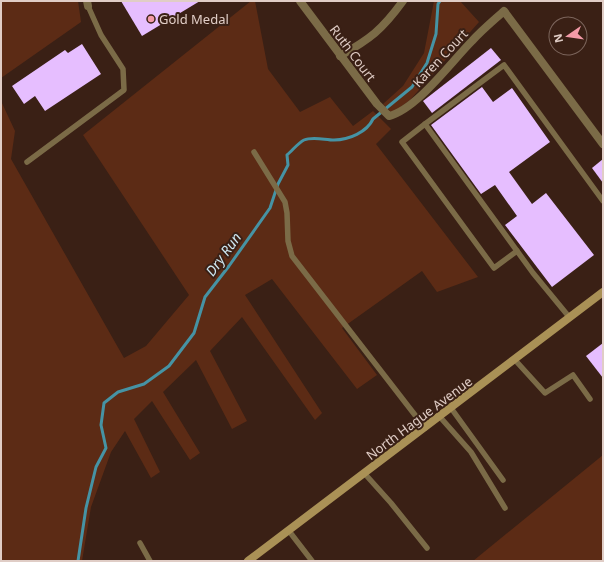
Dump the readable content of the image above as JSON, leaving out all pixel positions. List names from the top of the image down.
{
  "streets": {
    "main road": ["North Hague Avenue"],
    "street": ["Ruth Court", "Karen Court"]
  },
  "crossings": [
    ["Ruth Court", "Karen Court"]
  ],
  "water": ["Dry Run"],
  "places": ["Gold Medal"],
  "north": "left"
}
